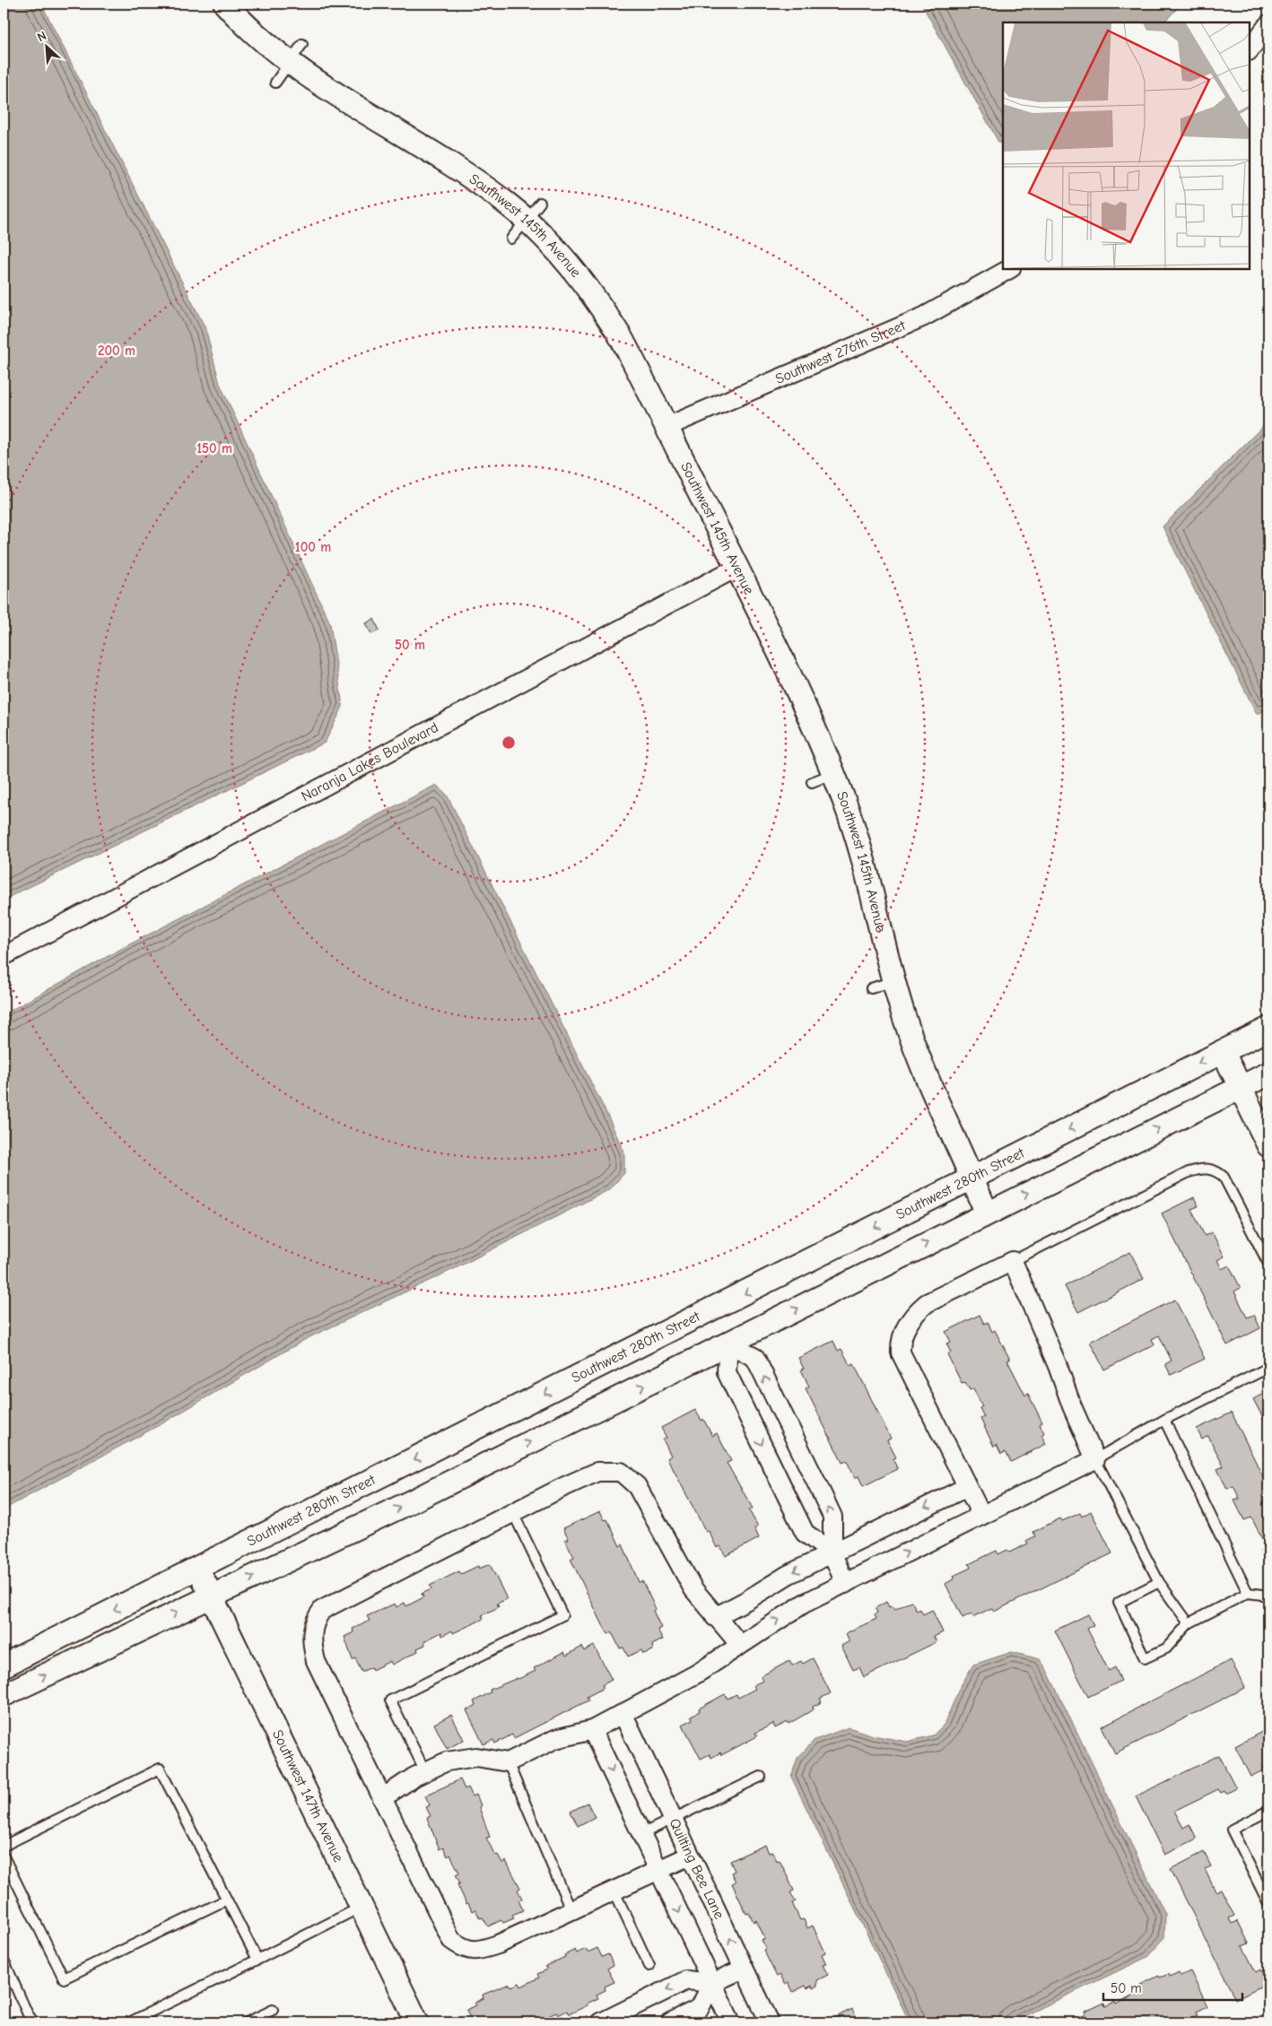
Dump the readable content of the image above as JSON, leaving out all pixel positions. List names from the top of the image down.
{
  "streets": {
    "street": [
      "Southwest 145th Avenue",
      "Southwest 276th Street",
      "Naranja Lakes Boulevard",
      "Southwest 280th Street",
      "Southwest 147th Avenue",
      "Quilting Bee Lane"
    ]
  },
  "crossings": [
    ["Southwest 145th Avenue", "Southwest 276th Street"],
    ["Southwest 145th Avenue", "Naranja Lakes Boulevard"],
    ["Southwest 145th Avenue", "Southwest 280th Street"],
    ["Southwest 280th Street", "Southwest 147th Avenue"]
  ],
  "scale_bar": "50 m",
  "north": "top left",
  "rings": [
    "200 m",
    "150 m",
    "100 m",
    "50 m"
  ]
}
